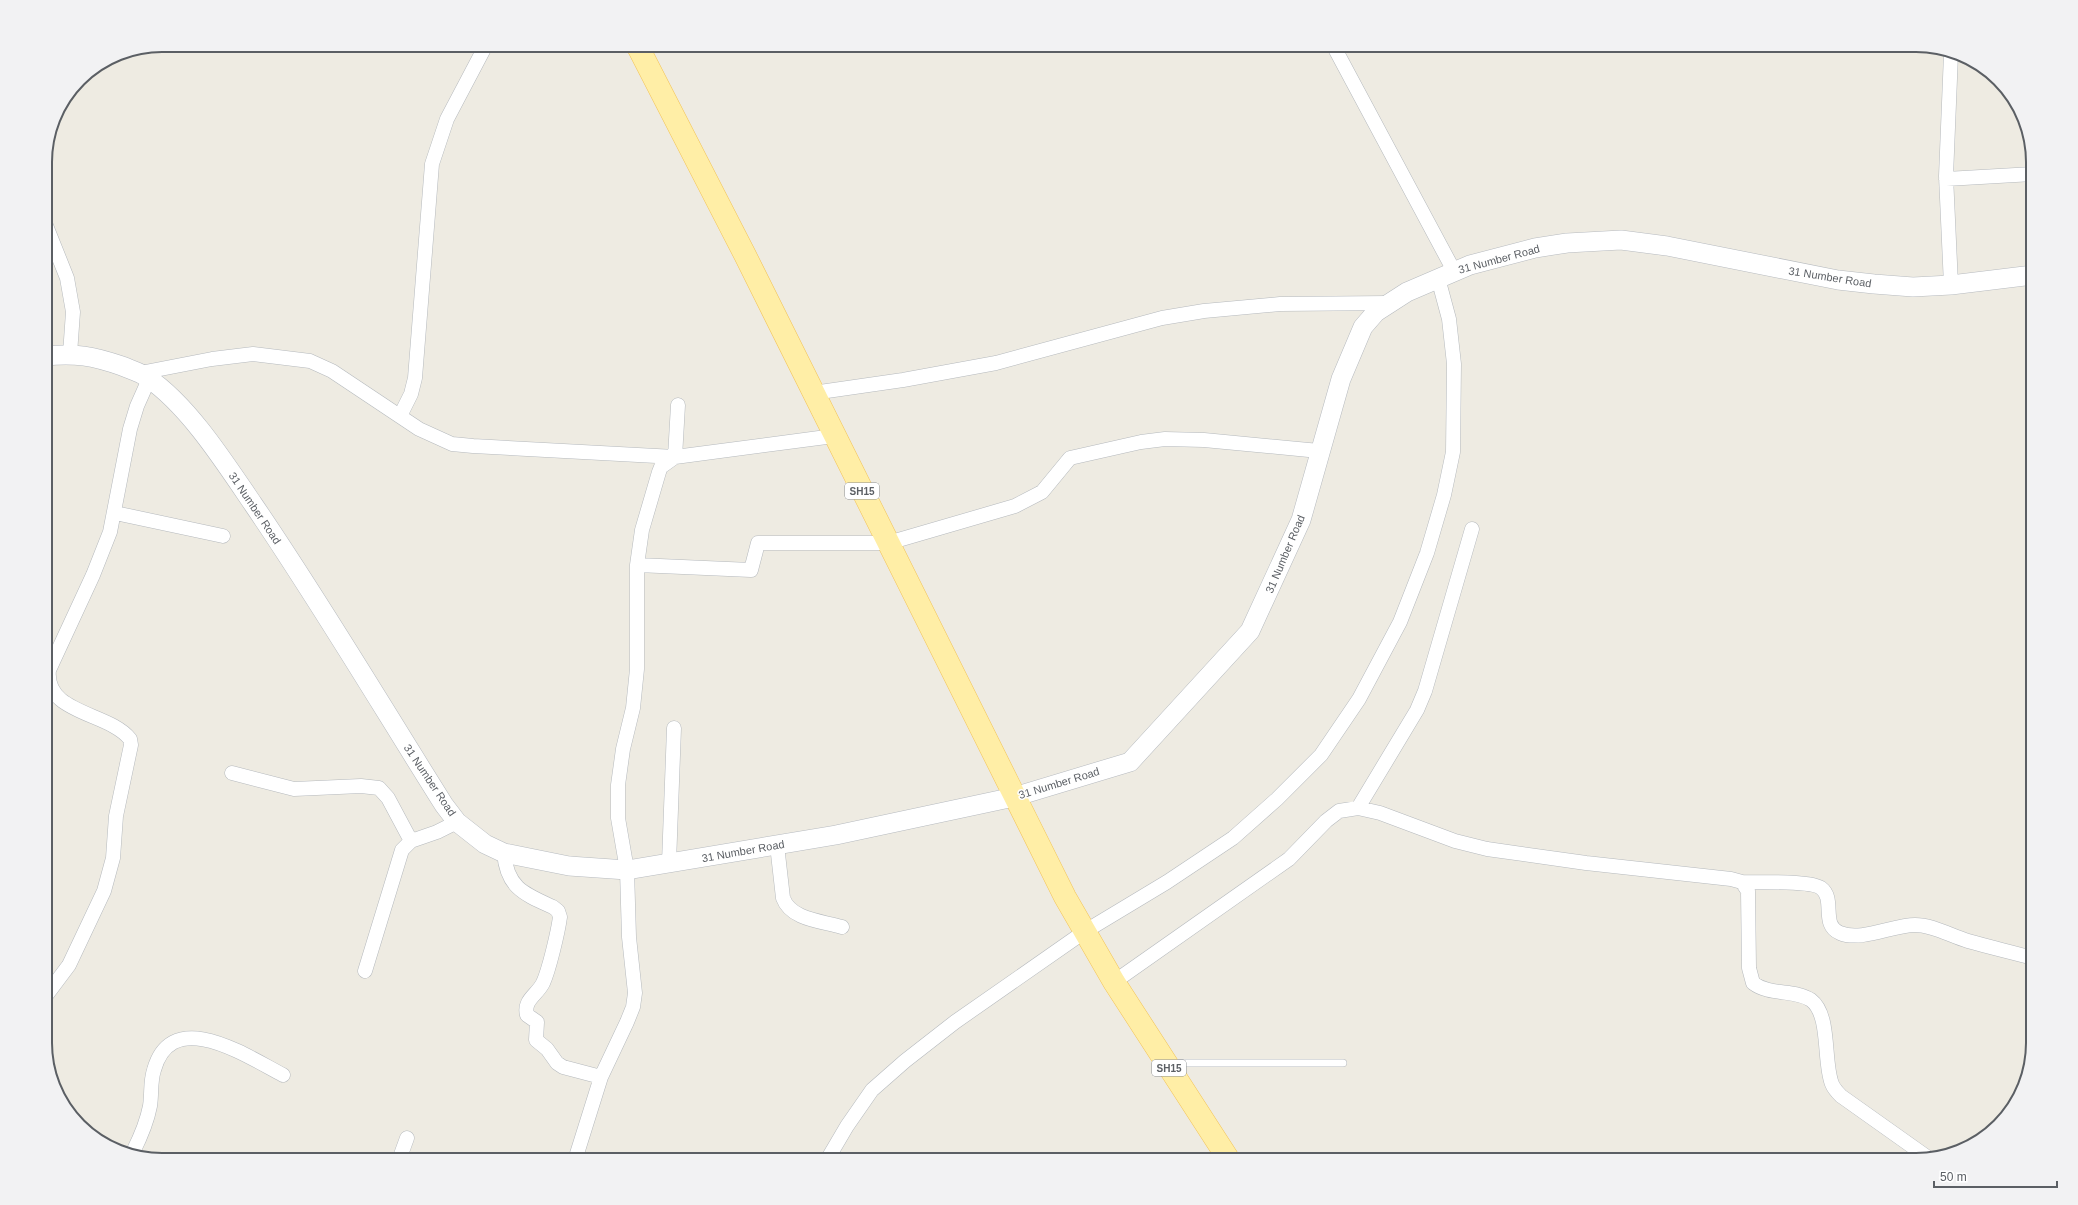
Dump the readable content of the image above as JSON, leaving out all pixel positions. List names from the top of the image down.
{
  "streets": {
    "main road": ["31 Number Road", "SH15"]
  },
  "crossings": [
    ["31 Number Road", "SH15"]
  ],
  "scale_bar": "50 m"
}
